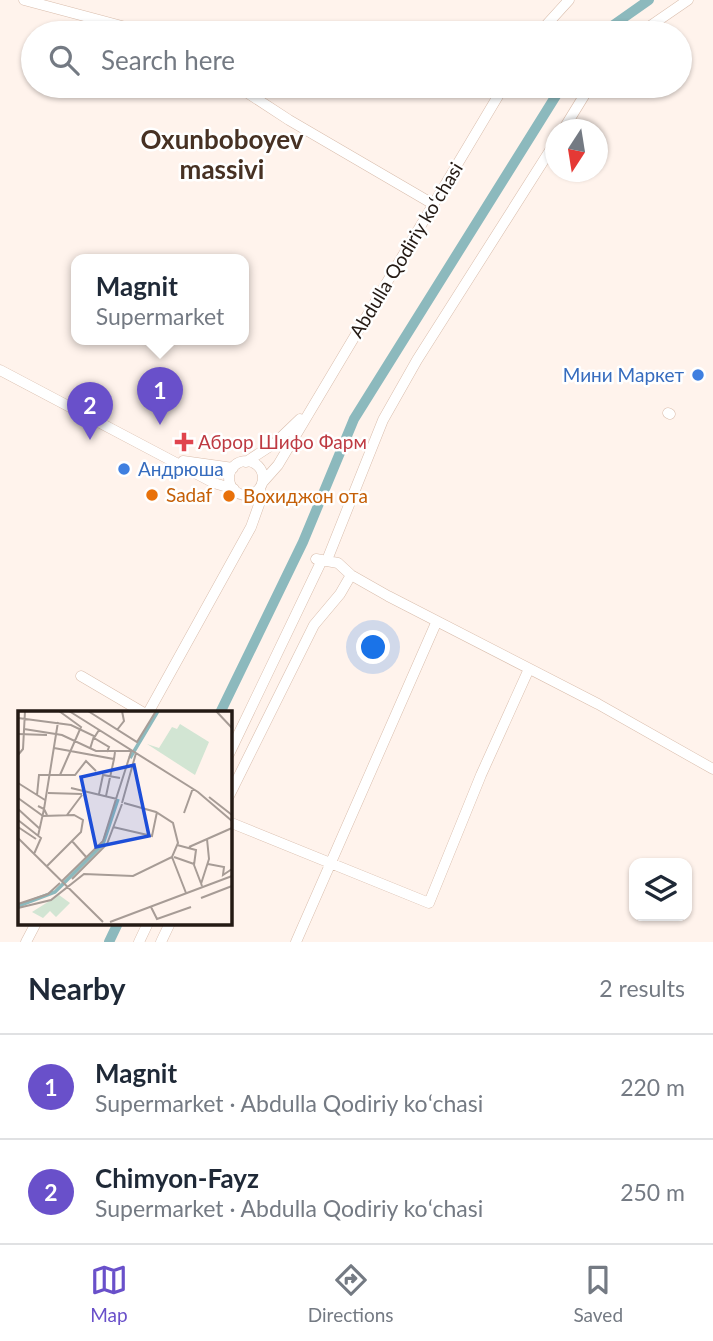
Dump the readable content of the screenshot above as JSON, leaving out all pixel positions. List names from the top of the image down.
{
  "streets": {
    "street": ["Abdulla Qodiriy koʻchasi"]
  },
  "districts": ["Oxunboboyev massivi"],
  "places": {
    "other": [
      "Мини Маркет",
      "Андрюша",
      "Sadaf",
      "Вохиджон ота"
    ],
    "health": ["Аброр Шифо Фарм"]
  },
  "north": "bottom",
  "page": {
    "search": "Search here",
    "popup": ["Magnit", "Supermarket"],
    "pins": ["1", "2"],
    "heading": ["Nearby", "2 results"],
    "list": [
      {
        "mark": "1",
        "name": "Magnit",
        "note": "Supermarket · Abdulla Qodiriy koʻchasi",
        "value": "220 m"
      },
      {
        "mark": "2",
        "name": "Chimyon-Fayz",
        "note": "Supermarket · Abdulla Qodiriy koʻchasi",
        "value": "250 m"
      }
    ],
    "nav": ["Map", "Directions", "Saved"]
  }
}
